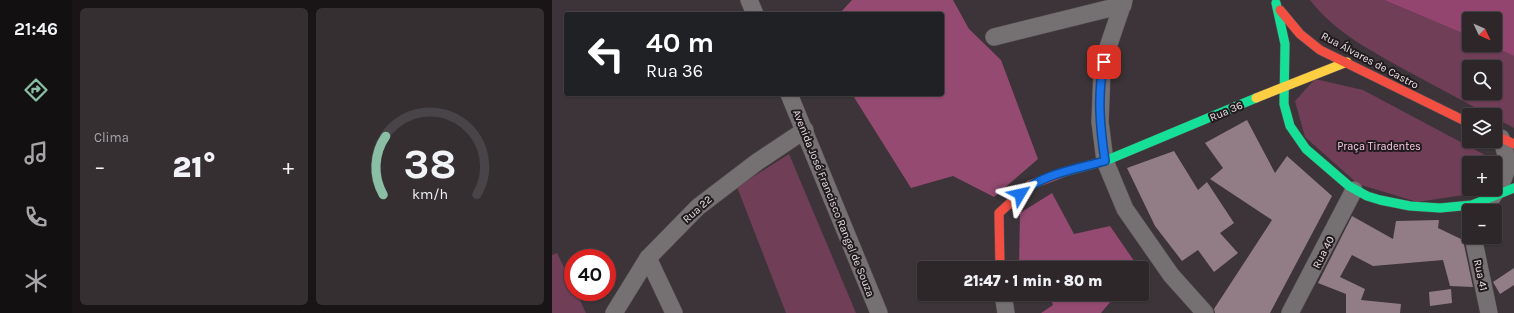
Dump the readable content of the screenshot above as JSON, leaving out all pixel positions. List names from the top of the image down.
{
  "streets": {
    "street": [
      "Rua Álvares de Castro",
      "Rua 36",
      "Avenida José Francisco Rangel de Souza",
      "Rua 22",
      "Rua 40",
      "Rua 41"
    ]
  },
  "crossings": [
    ["Rua Álvares de Castro", "Rua 36"],
    ["Avenida José Francisco Rangel de Souza", "Rua 22"]
  ],
  "parks": ["Praça Tiradentes"],
  "north": "bottom right",
  "page": {
    "tabs": "21:46",
    "tile": "Clima",
    "map_buttons": ["+", "−"],
    "turn": ["40 m", "Rua 36"],
    "heat": ["−", "21°", "+"],
    "limit": "40",
    "trip": "21:47 · 1 min · 80 m",
    "gauge": ["38", "km/h"]
  }
}
